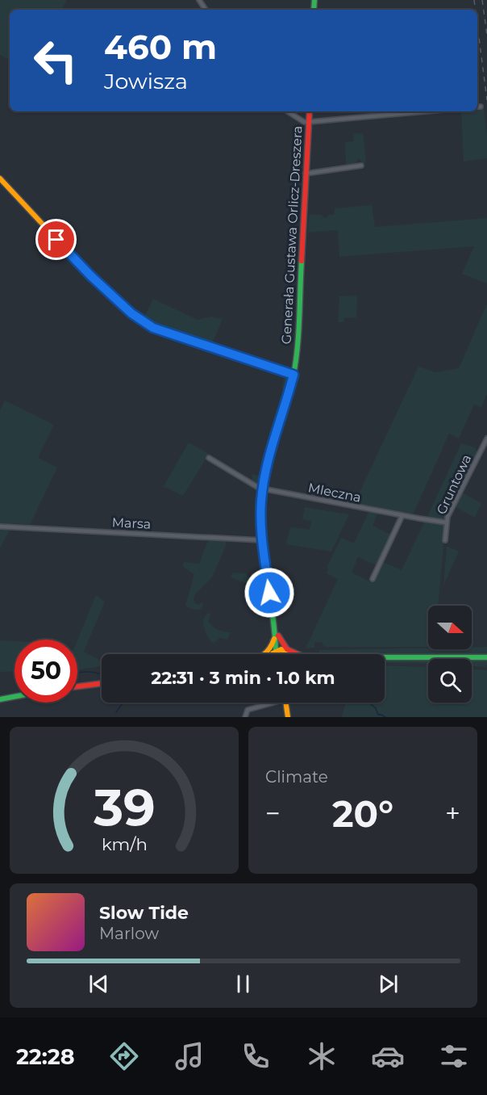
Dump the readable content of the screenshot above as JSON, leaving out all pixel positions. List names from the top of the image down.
{
  "streets": {
    "main road": ["Generała Gustawa Orlicz-Dreszera"],
    "street": ["Gruntowa", "Mleczna", "Marsa"]
  },
  "crossings": [
    ["Generała Gustawa Orlicz-Dreszera", "Mleczna"],
    ["Generała Gustawa Orlicz-Dreszera", "Marsa"],
    ["Gruntowa", "Mleczna"]
  ],
  "north": "right",
  "page": {
    "turn": ["460 m", "Jowisza"],
    "limit": "50",
    "trip": "22:31 · 3 min · 1.0 km",
    "tile": "Climate",
    "heat": ["−", "20°", "+"],
    "song": ["Slow Tide", "Marlow"],
    "tabs": "22:28",
    "gauge": ["39", "km/h"]
  }
}
